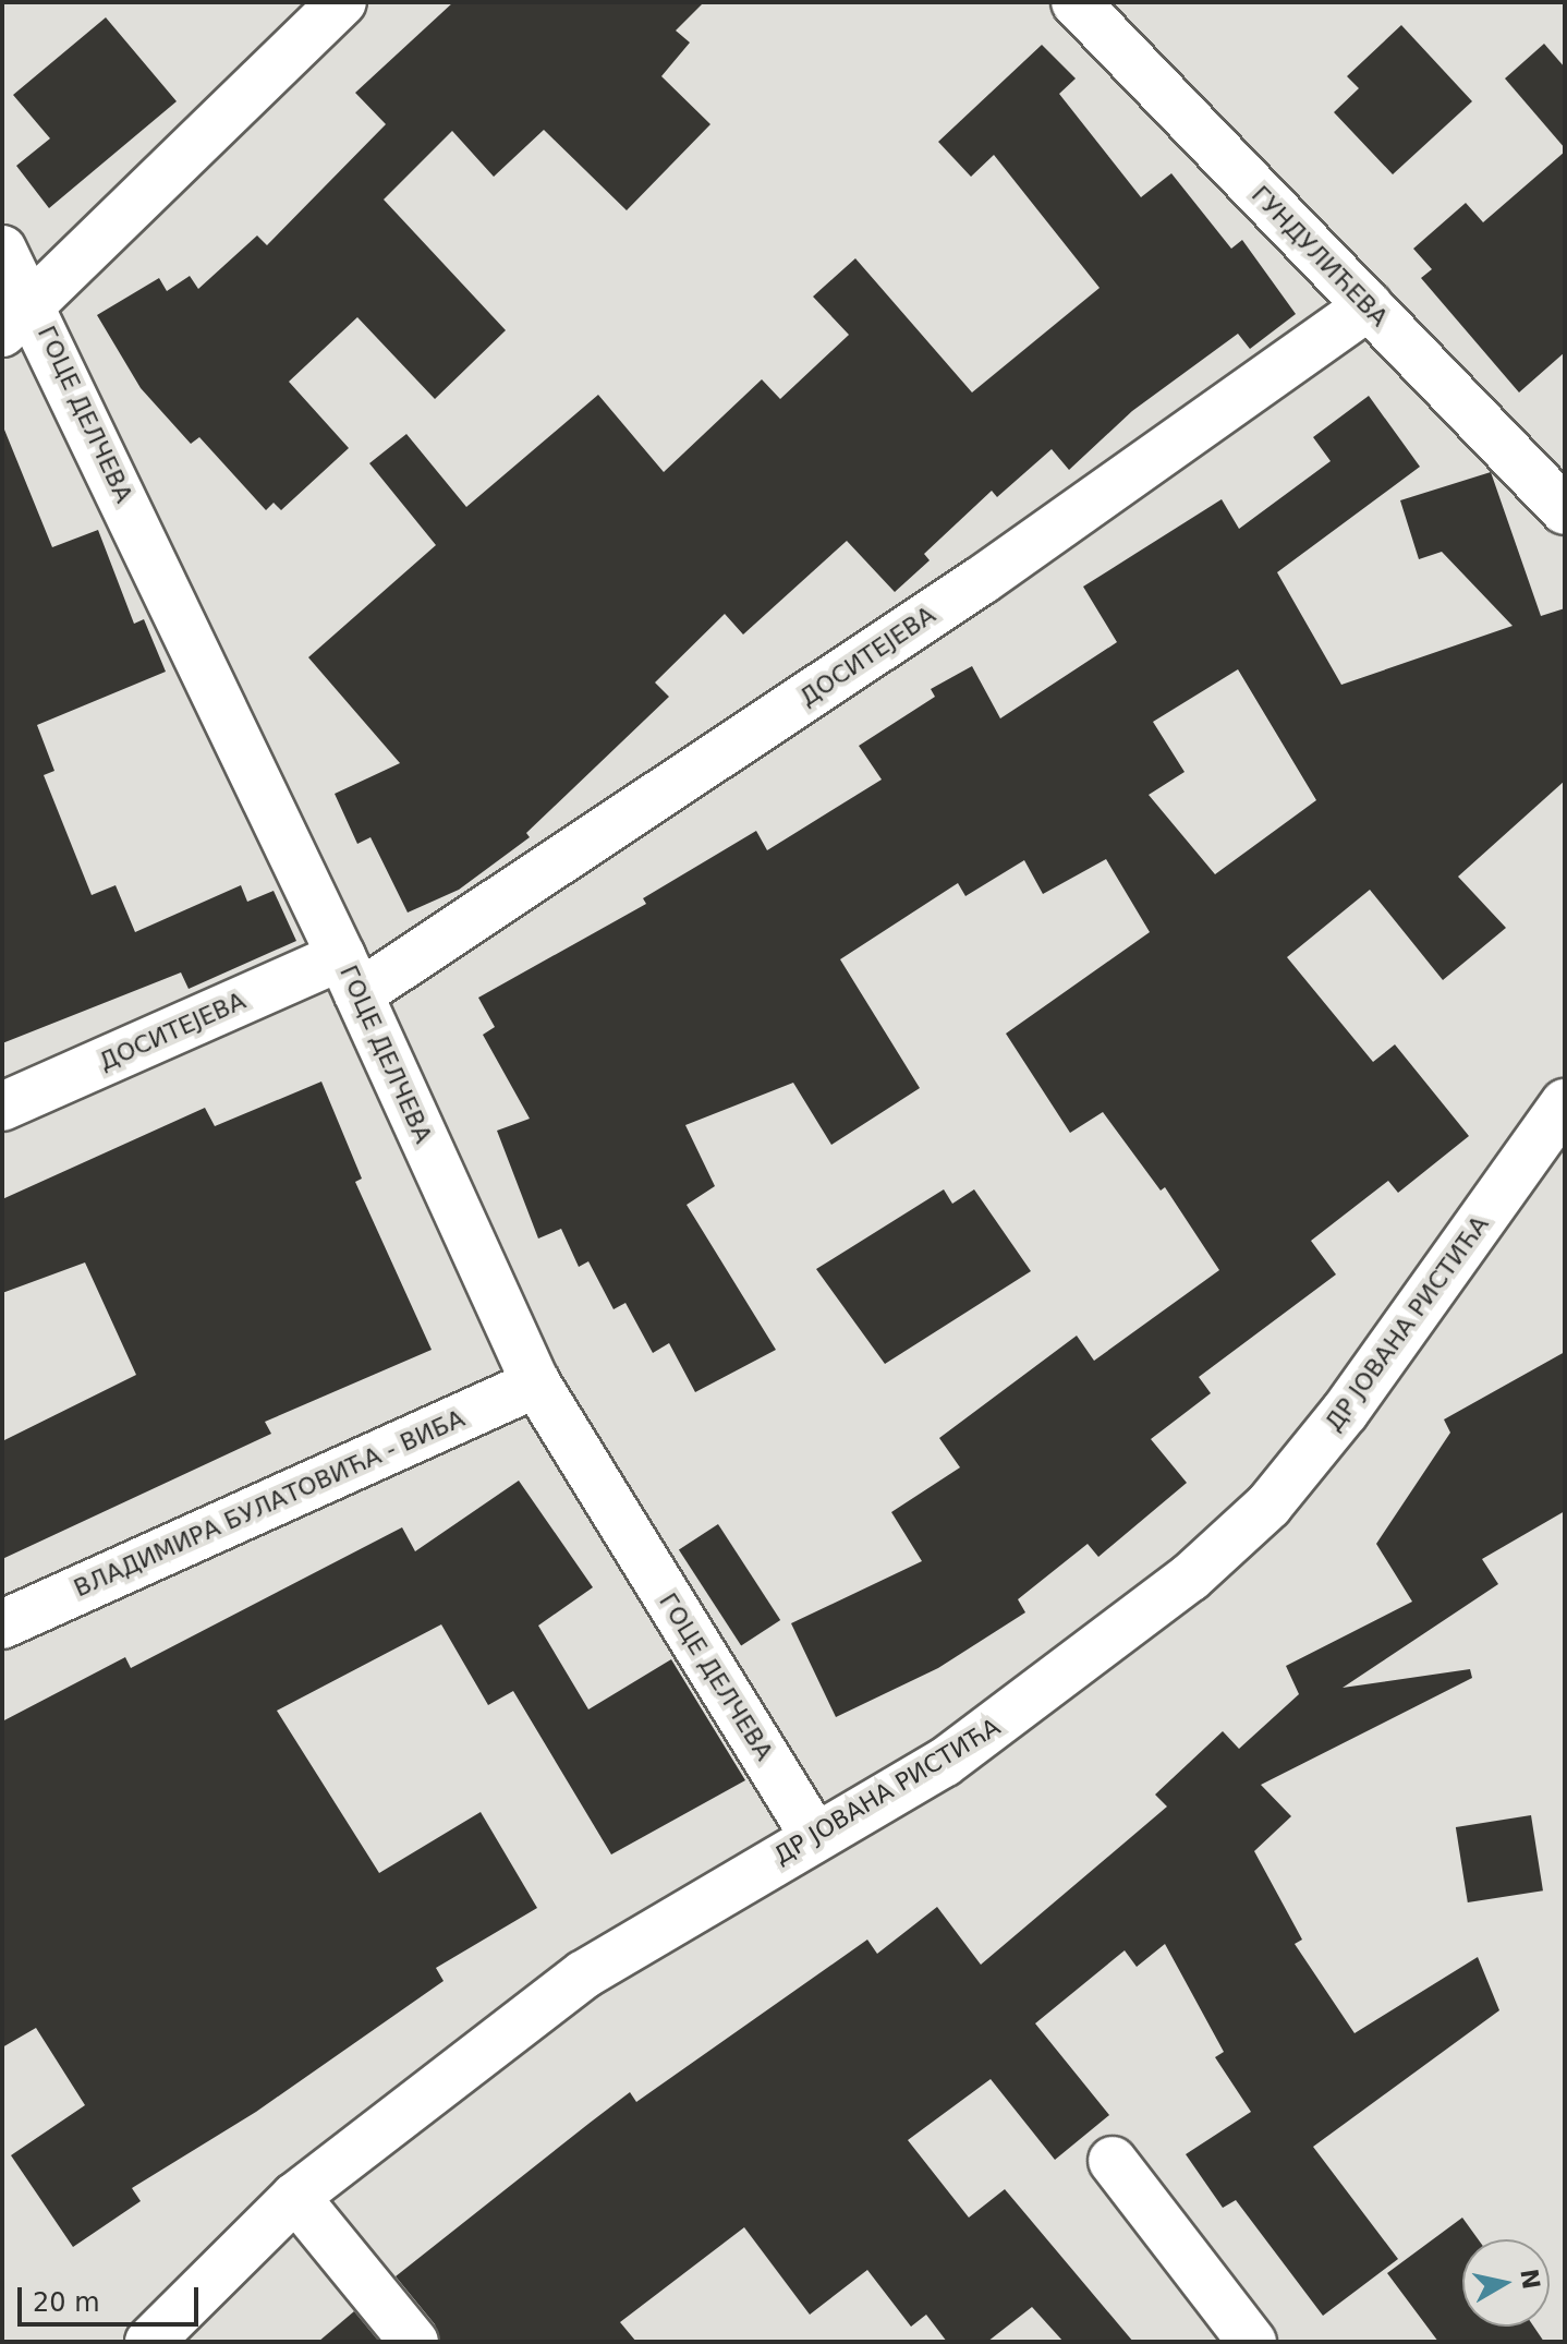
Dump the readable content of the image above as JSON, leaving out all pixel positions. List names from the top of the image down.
{
  "streets": {
    "street": [
      "ГУНДУЛИЋЕВА",
      "ГОЦЕ ДЕЛЧЕВА",
      "ДОСИТЕЈЕВА",
      "ДР ЈОВАНА РИСТИЋА",
      "ВЛАДИМИРА БУЛАТОВИЋА - ВИБА"
    ]
  },
  "crossings": [
    ["ГУНДУЛИЋЕВА", "ДОСИТЕЈЕВА"],
    ["ГОЦЕ ДЕЛЧЕВА", "ДОСИТЕЈЕВА"],
    ["ГОЦЕ ДЕЛЧЕВА", "ДР ЈОВАНА РИСТИЋА"],
    ["ГОЦЕ ДЕЛЧЕВА", "ВЛАДИМИРА БУЛАТОВИЋА - ВИБА"]
  ],
  "scale_bar": "20 m",
  "north": "right"
}
